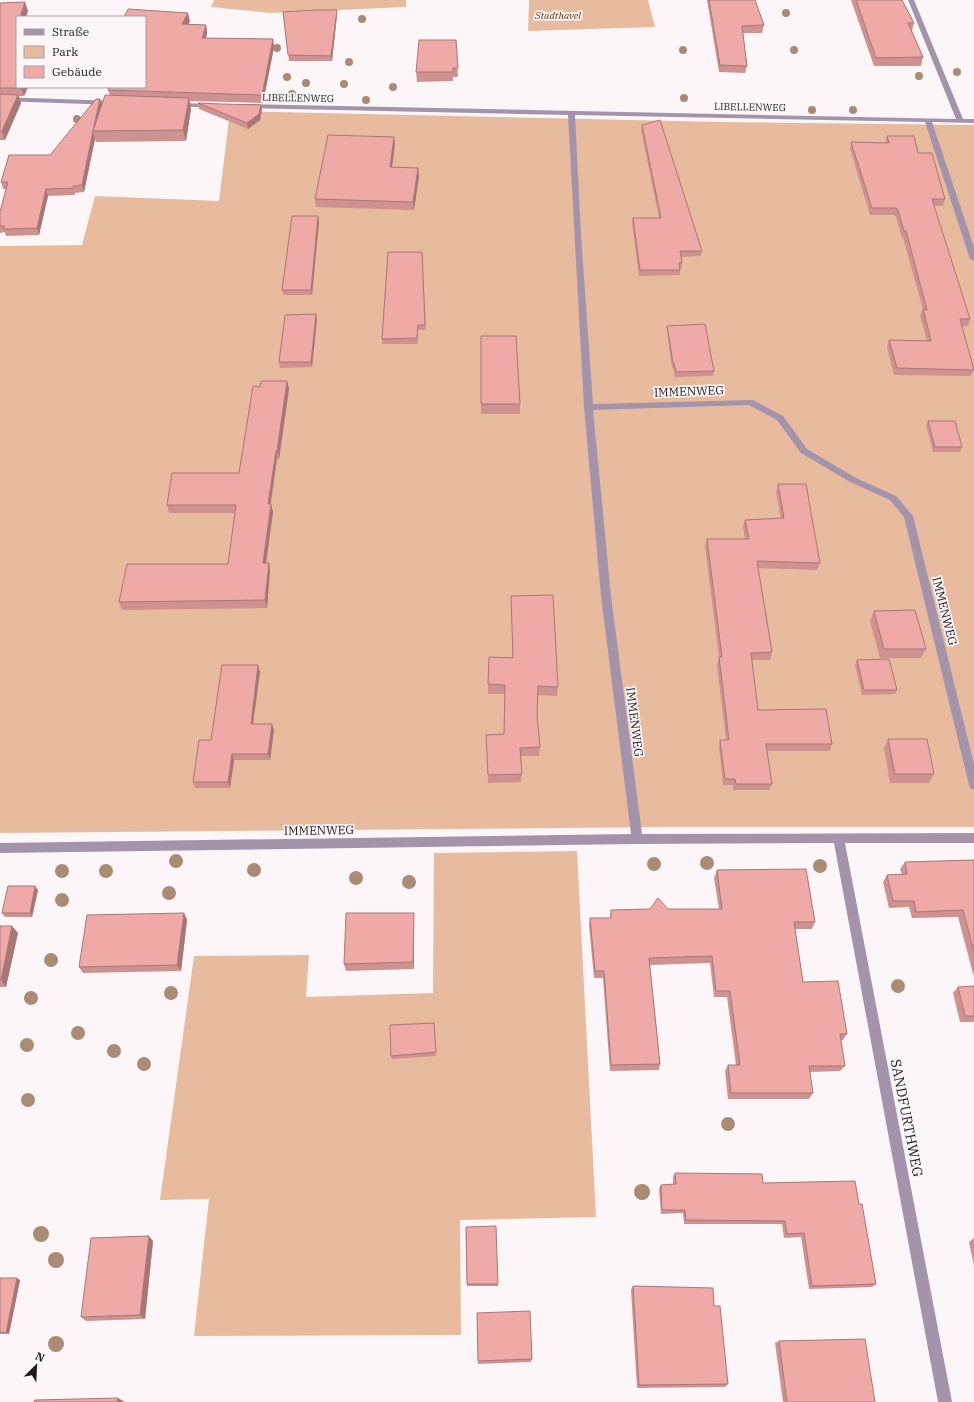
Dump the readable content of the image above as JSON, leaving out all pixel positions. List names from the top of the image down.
{
  "streets": {
    "street": ["LIBELLENWEG", "IMMENWEG", "SANDFURTHWEG"]
  },
  "crossings": [
    ["IMMENWEG", "SANDFURTHWEG"]
  ],
  "parks": ["Stadthavel"],
  "legend": ["Straße", "Park", "Gebäude"],
  "north": "top right"
}
